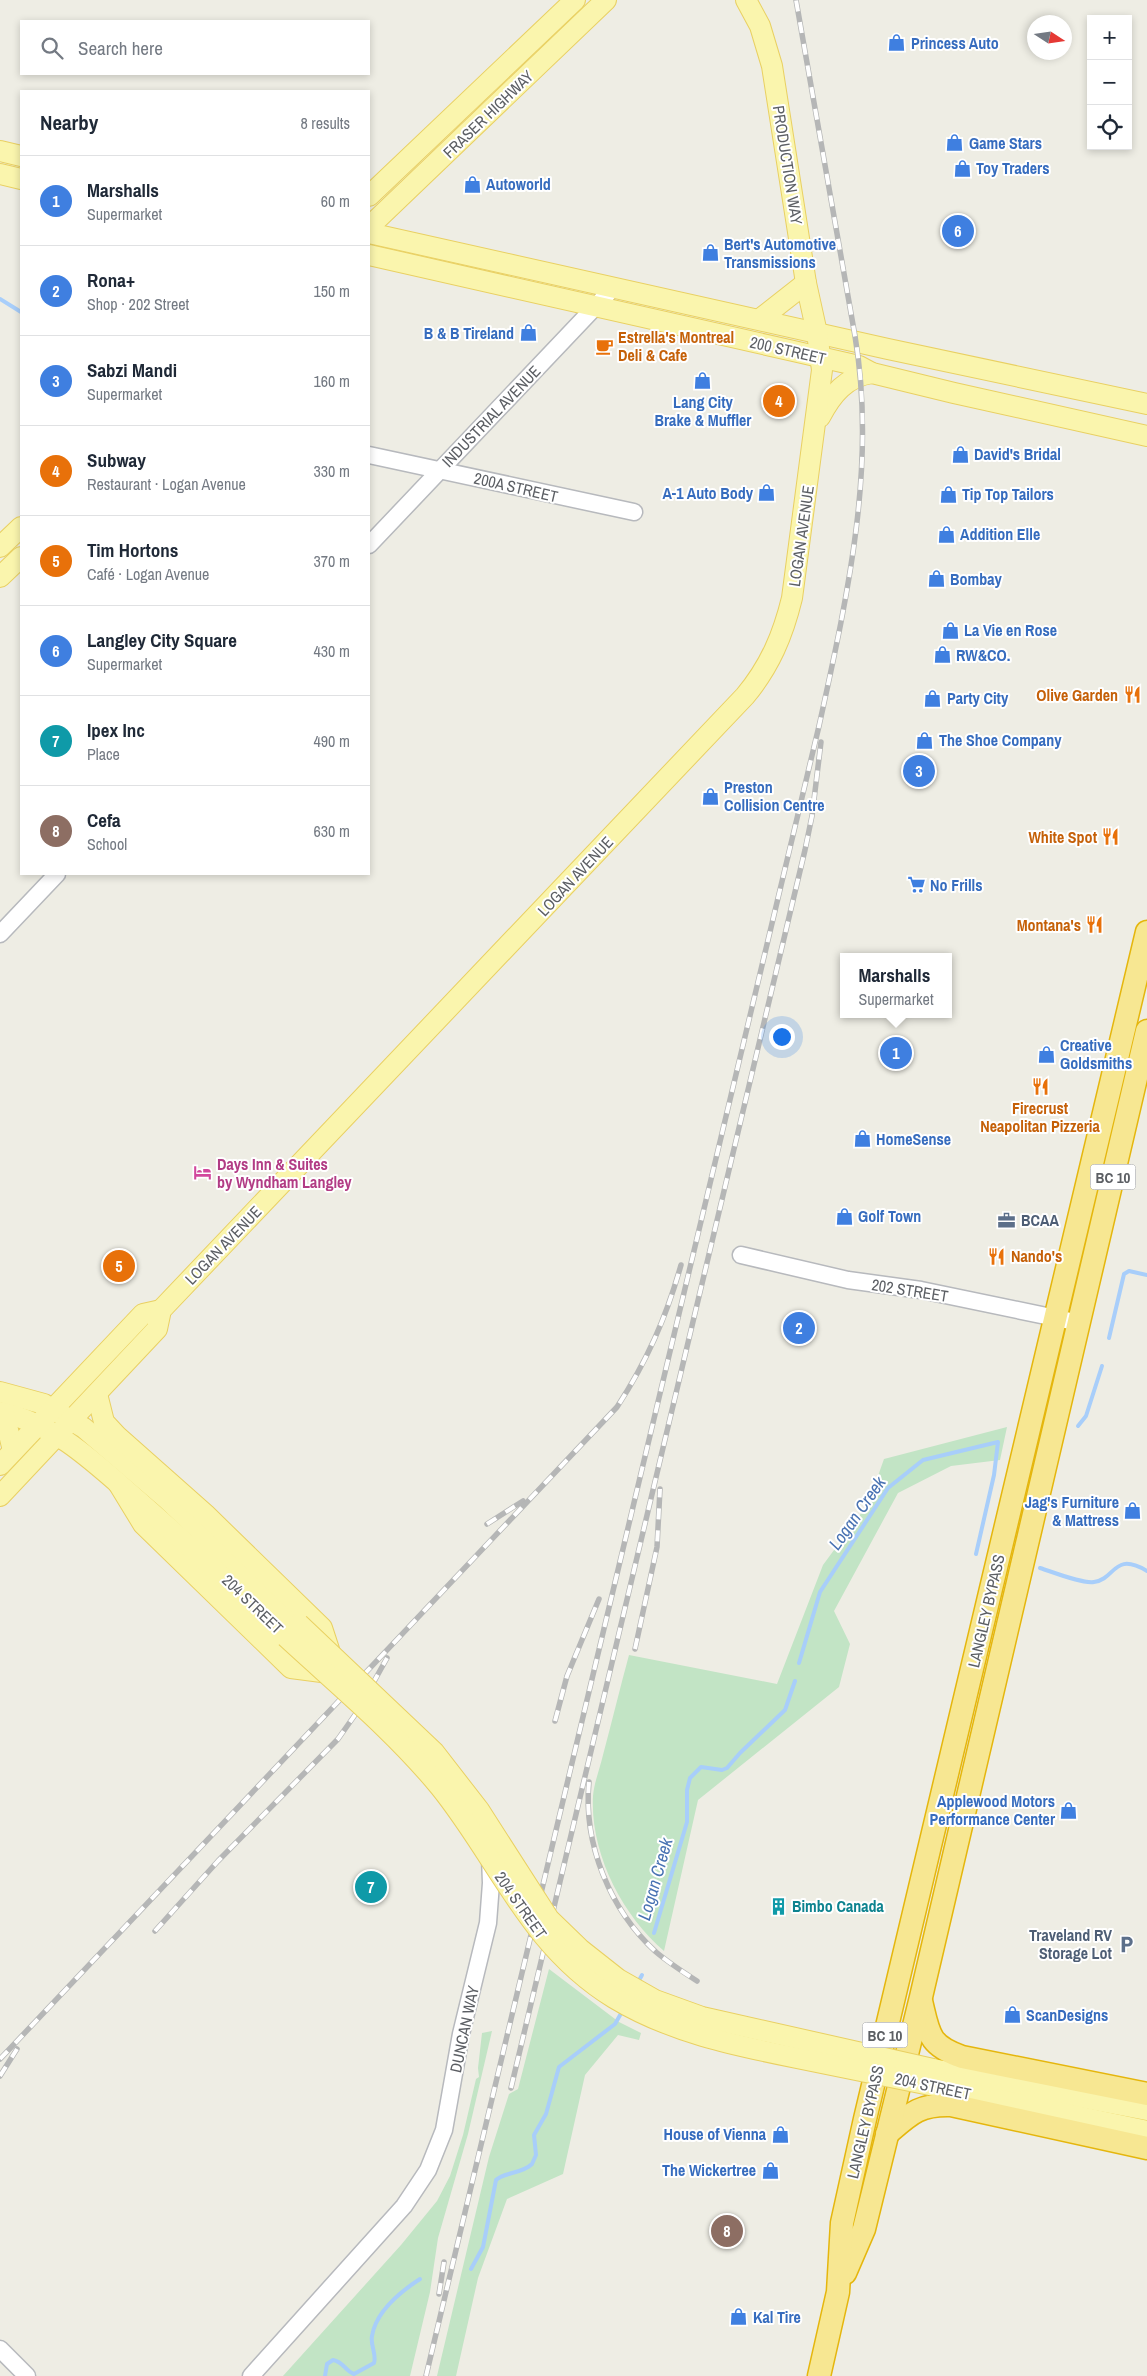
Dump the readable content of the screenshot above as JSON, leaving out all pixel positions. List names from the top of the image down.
{
  "streets": {
    "highway": ["BC 10", "LANGLEY BYPASS"],
    "main road": [
      "FRASER HIGHWAY",
      "PRODUCTION WAY",
      "200 STREET",
      "LOGAN AVENUE",
      "204 STREET"
    ],
    "street": [
      "INDUSTRIAL AVENUE",
      "200A STREET",
      "202 STREET",
      "DUNCAN WAY"
    ]
  },
  "crossings": [
    ["PRODUCTION WAY", "200 STREET"],
    ["PRODUCTION WAY", "LOGAN AVENUE"],
    ["200 STREET", "INDUSTRIAL AVENUE"],
    ["200 STREET", "LOGAN AVENUE"],
    ["INDUSTRIAL AVENUE", "200A STREET"],
    ["LOGAN AVENUE", "204 STREET"],
    ["202 STREET", "LANGLEY BYPASS"]
  ],
  "water": ["Logan Creek"],
  "places": {
    "shop": [
      "Princess Auto",
      "Game Stars",
      "Toy Traders",
      "Autoworld",
      "Bert's Automotive Transmissions",
      "B & B Tireland",
      "Lang City Brake & Muffler",
      "David's Bridal",
      "A-1 Auto Body",
      "Tip Top Tailors",
      "Addition Elle",
      "Bombay",
      "La Vie en Rose",
      "RW&CO.",
      "Party City",
      "The Shoe Company",
      "Preston Collision Centre",
      "Creative Goldsmiths",
      "HomeSense",
      "Golf Town",
      "Jag's Furniture & Mattress",
      "Applewood Motors Performance Center",
      "ScanDesigns",
      "House of Vienna",
      "The Wickertree",
      "Kal Tire"
    ],
    "cafe": ["Estrella's Montreal Deli & Cafe"],
    "restaurant": [
      "Olive Garden",
      "White Spot",
      "Montana's",
      "Firecrust Neapolitan Pizzeria",
      "Nando's"
    ],
    "supermarket": ["No Frills"],
    "hotel": ["Days Inn & Suites by Wyndham Langley"],
    "office": ["BCAA"],
    "building": ["Bimbo Canada"],
    "parking": ["Traveland RV Storage Lot"]
  },
  "north": "right",
  "page": {
    "map_buttons": ["+", "−"],
    "search": "Search here",
    "heading": ["Nearby", "8 results"],
    "list": [
      {
        "mark": "1",
        "name": "Marshalls",
        "note": "Supermarket",
        "value": "60 m"
      },
      {
        "mark": "2",
        "name": "Rona+",
        "note": "Shop · 202 Street",
        "value": "150 m"
      },
      {
        "mark": "3",
        "name": "Sabzi Mandi",
        "note": "Supermarket",
        "value": "160 m"
      },
      {
        "mark": "4",
        "name": "Subway",
        "note": "Restaurant · Logan Avenue",
        "value": "330 m"
      },
      {
        "mark": "5",
        "name": "Tim Hortons",
        "note": "Café · Logan Avenue",
        "value": "370 m"
      },
      {
        "mark": "6",
        "name": "Langley City Square",
        "note": "Supermarket",
        "value": "430 m"
      },
      {
        "mark": "7",
        "name": "Ipex Inc",
        "note": "Place",
        "value": "490 m"
      },
      {
        "mark": "8",
        "name": "Cefa",
        "note": "School",
        "value": "630 m"
      }
    ],
    "pins": [
      "6",
      "4",
      "3",
      "1",
      "5",
      "2",
      "7",
      "8"
    ],
    "popup": ["Marshalls", "Supermarket"]
  }
}
